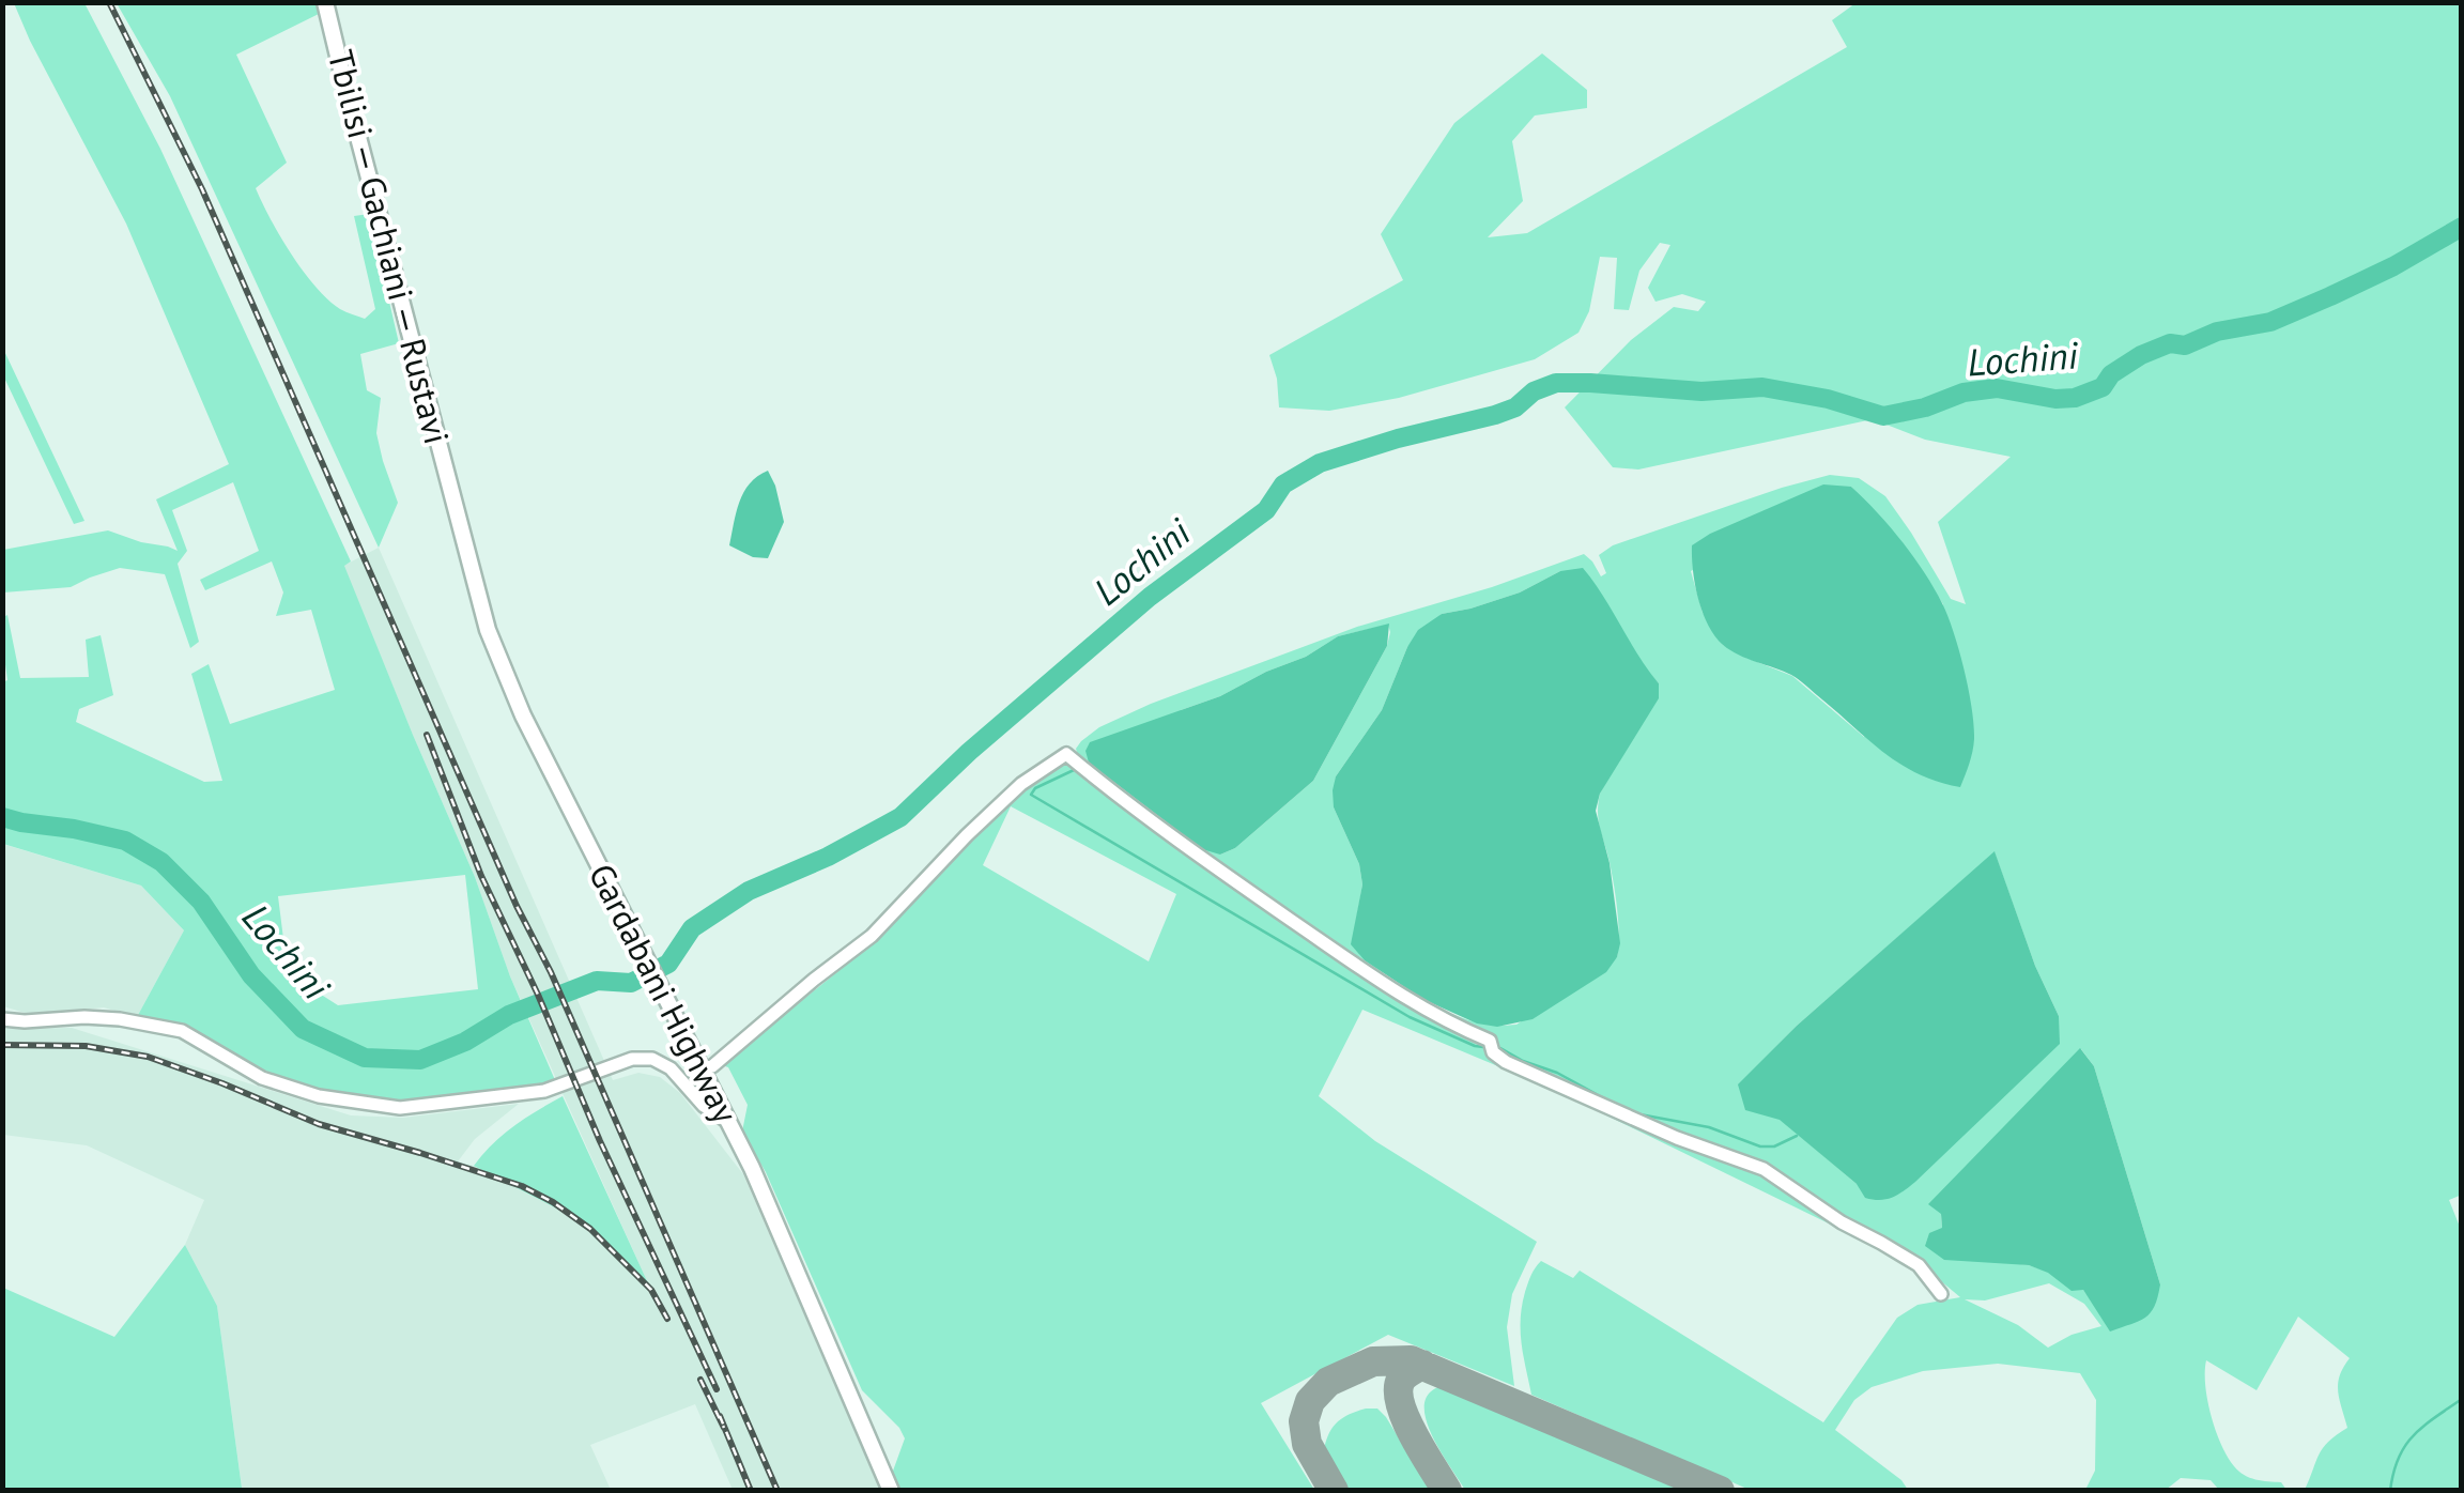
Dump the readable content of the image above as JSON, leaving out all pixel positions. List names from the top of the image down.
{
  "streets": {
    "main road": ["Tbilisi — Gachiani — Rustavi", "Gardabani Highway"]
  },
  "crossings": [
    ["Tbilisi — Gachiani — Rustavi", "Gardabani Highway"]
  ],
  "water": ["Lochini"]
}
